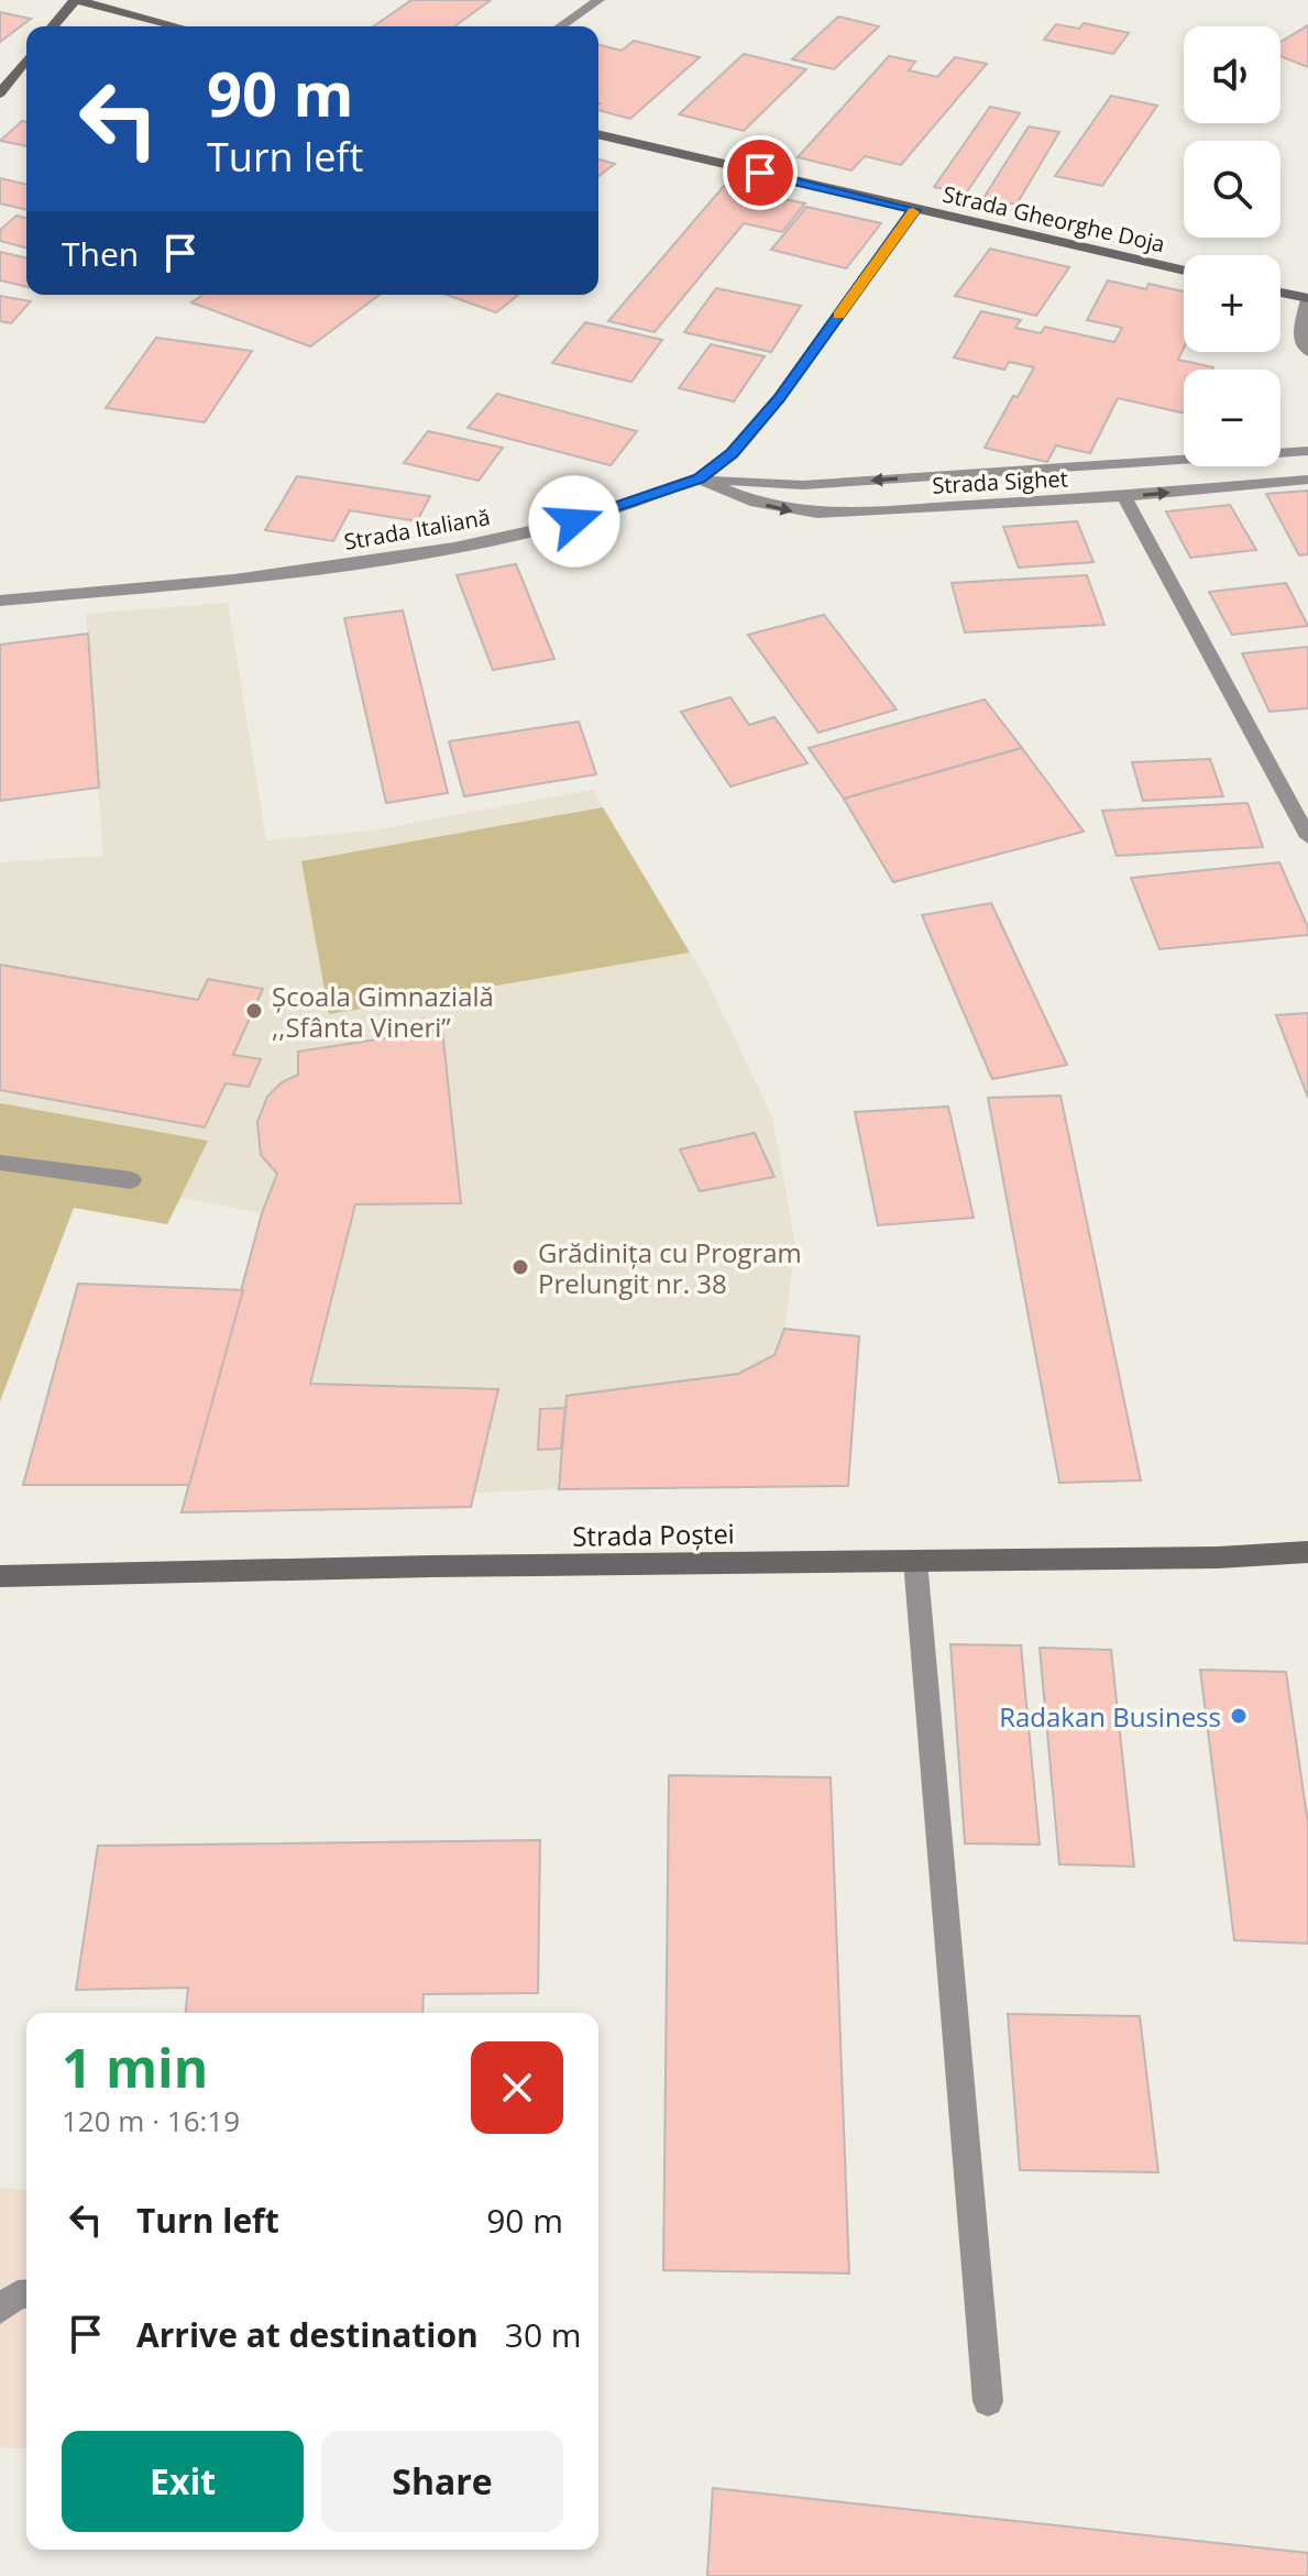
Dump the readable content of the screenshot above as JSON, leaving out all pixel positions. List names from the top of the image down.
{
  "streets": {
    "main road": ["Strada Gheorghe Doja", "Strada Poștei"],
    "street": ["Strada Sighet", "Strada Italiană"]
  },
  "crossings": [
    ["Strada Gheorghe Doja", "Strada Italiană"],
    ["Strada Sighet", "Strada Italiană"]
  ],
  "places": ["Școala Gimnazială ,,Sfânta Vineri”", "Grădinița cu Program Prelungit nr. 38", "Radakan Business"],
  "page": {
    "map_buttons": ["+", "−"],
    "turn": ["90 m", "Turn left"],
    "then": "Then",
    "heading": ["1 min", "120 m · 16:19"],
    "list": [
      {
        "name": "Turn left",
        "value": "90 m"
      },
      {
        "name": "Arrive at destination",
        "value": "30 m"
      }
    ],
    "buttons": ["Exit", "Share"]
  }
}
